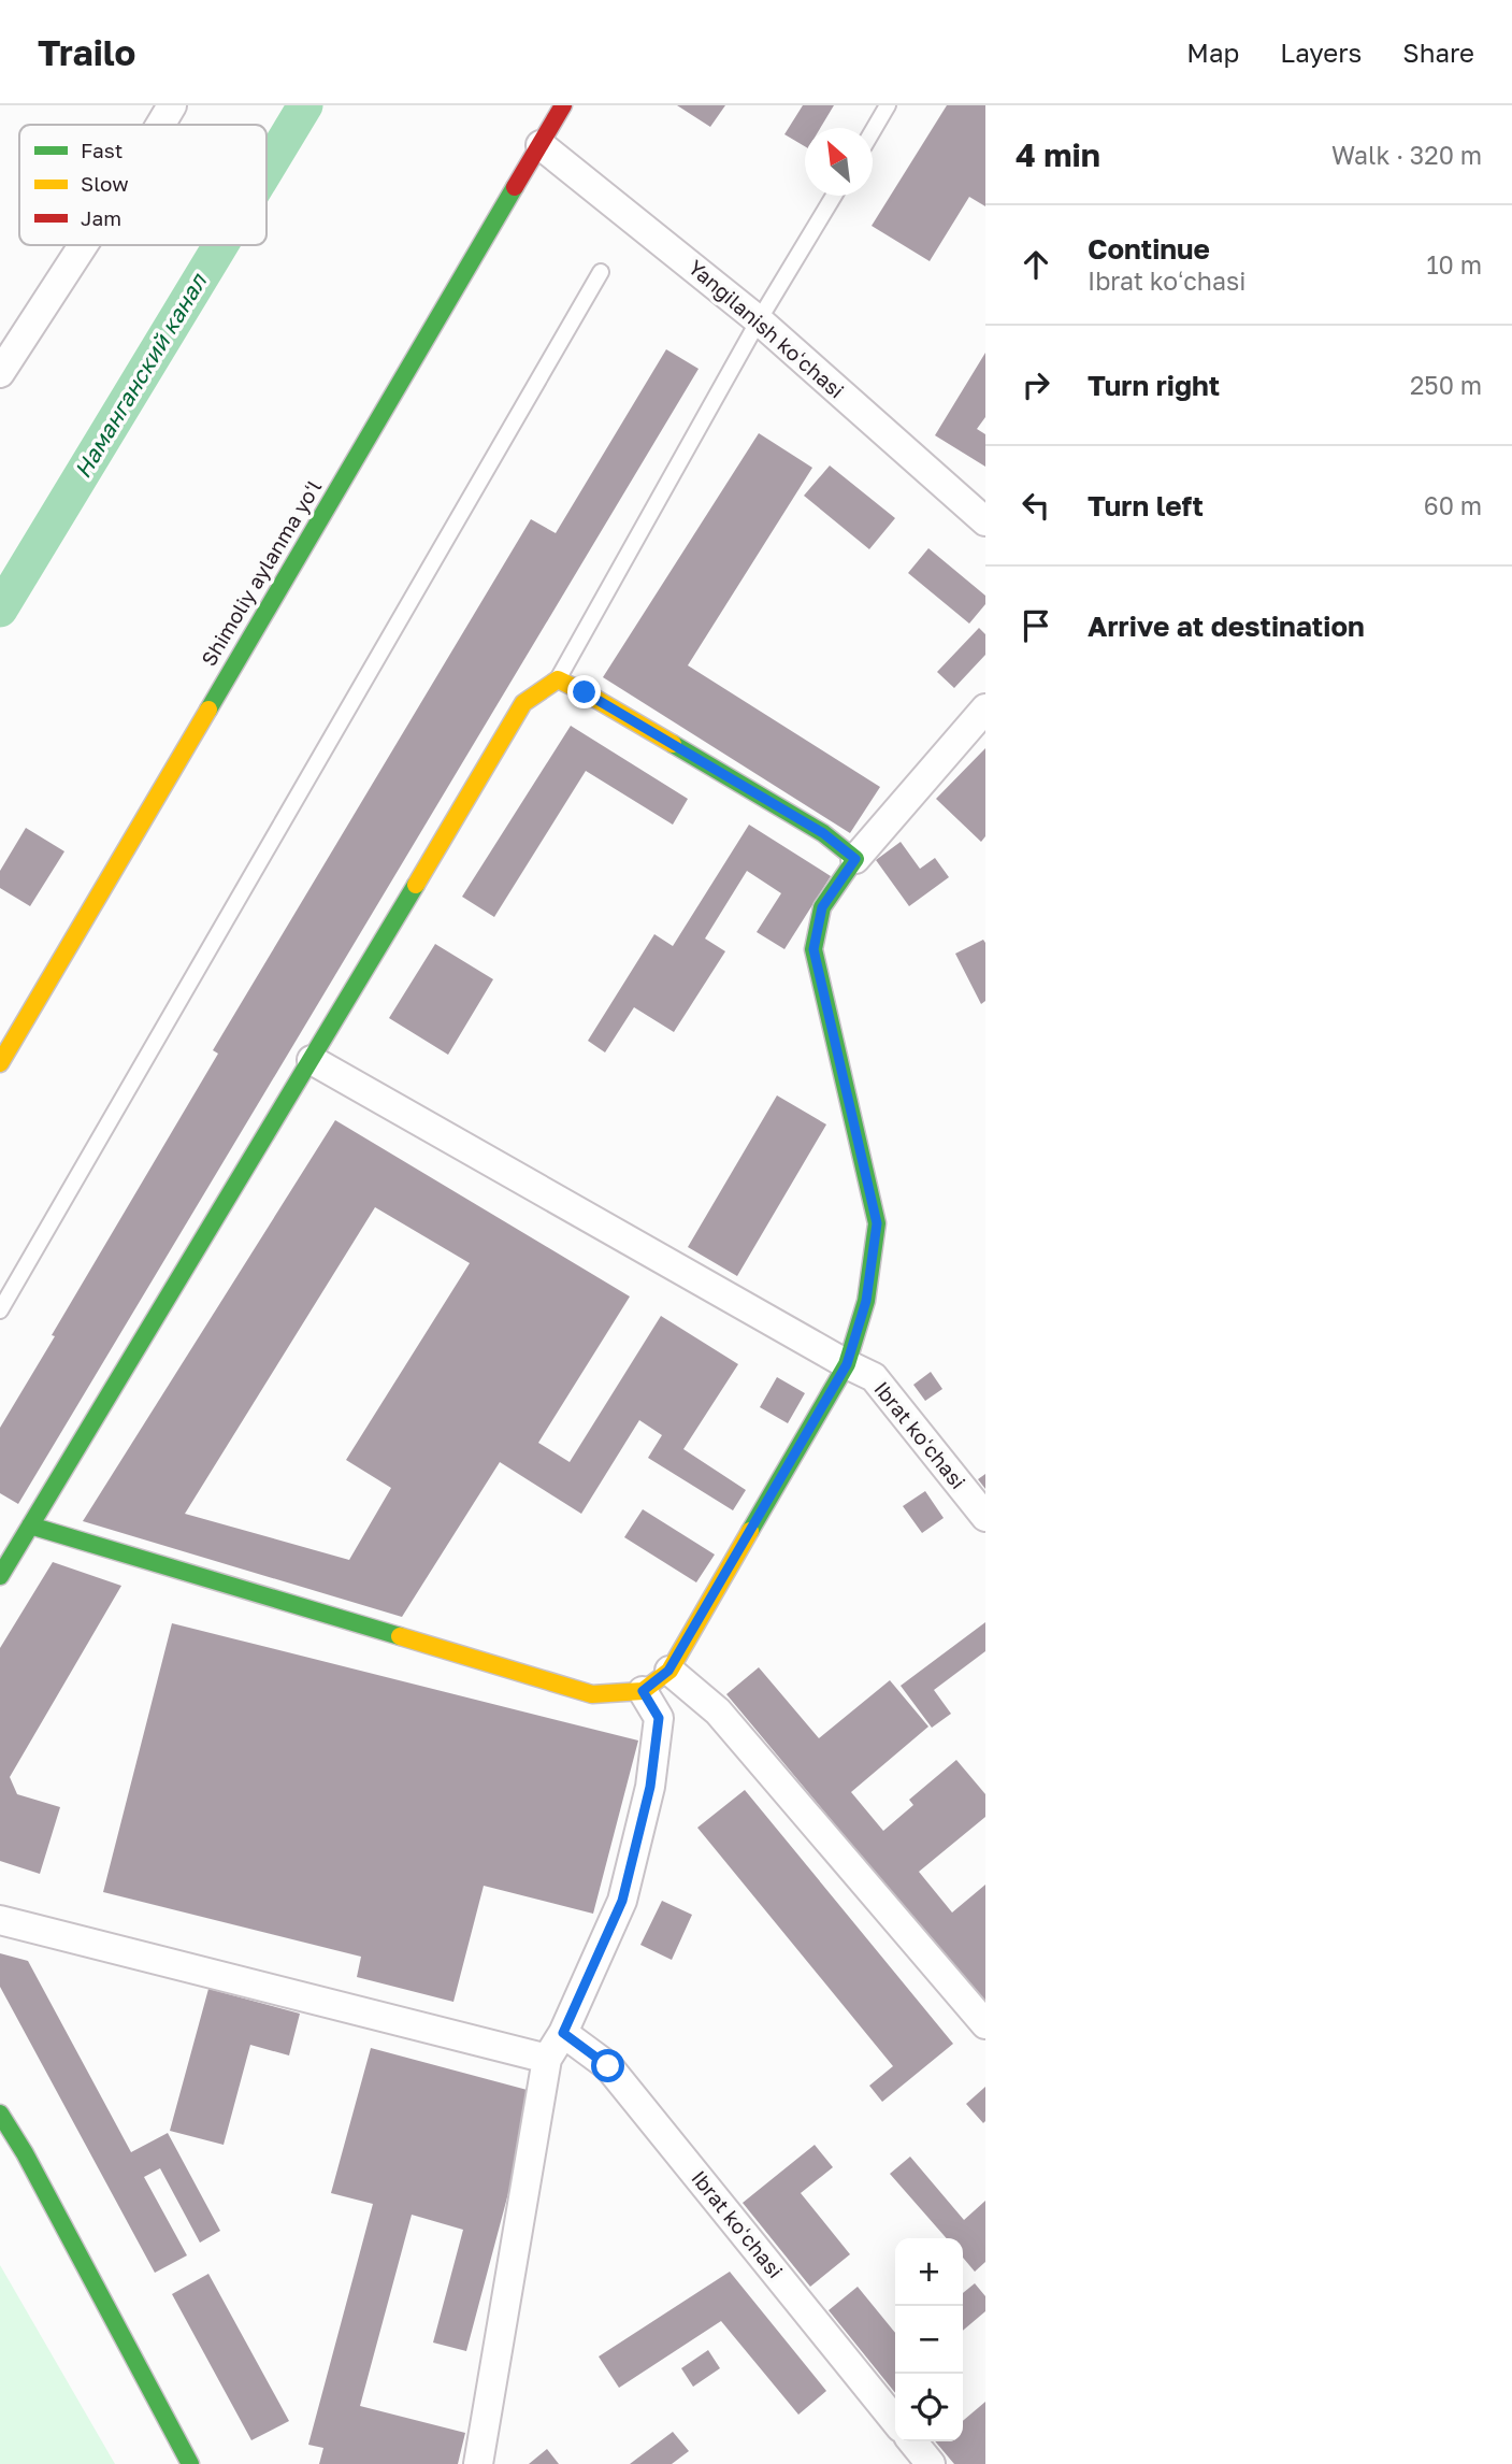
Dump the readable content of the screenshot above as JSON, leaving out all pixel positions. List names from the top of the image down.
{
  "streets": {
    "street": ["Yangilanish koʻchasi", "Shimoliy aylanma yoʻl", "Ibrat koʻchasi"]
  },
  "crossings": [
    ["Yangilanish koʻchasi", "Shimoliy aylanma yoʻl"]
  ],
  "water": ["Наманганский канал"],
  "legend": ["Fast", "Slow", "Jam"],
  "north": "top left",
  "page": {
    "header": "Trailo",
    "nav": ["Map", "Layers", "Share"],
    "heading": ["4 min", "Walk · 320 m"],
    "list": [
      ["Continue", "Ibrat koʻchasi", "10 m"],
      ["Turn right", "250 m"],
      ["Turn left", "60 m"],
      "Arrive at destination"
    ],
    "map_buttons": ["+", "−"]
  }
}
